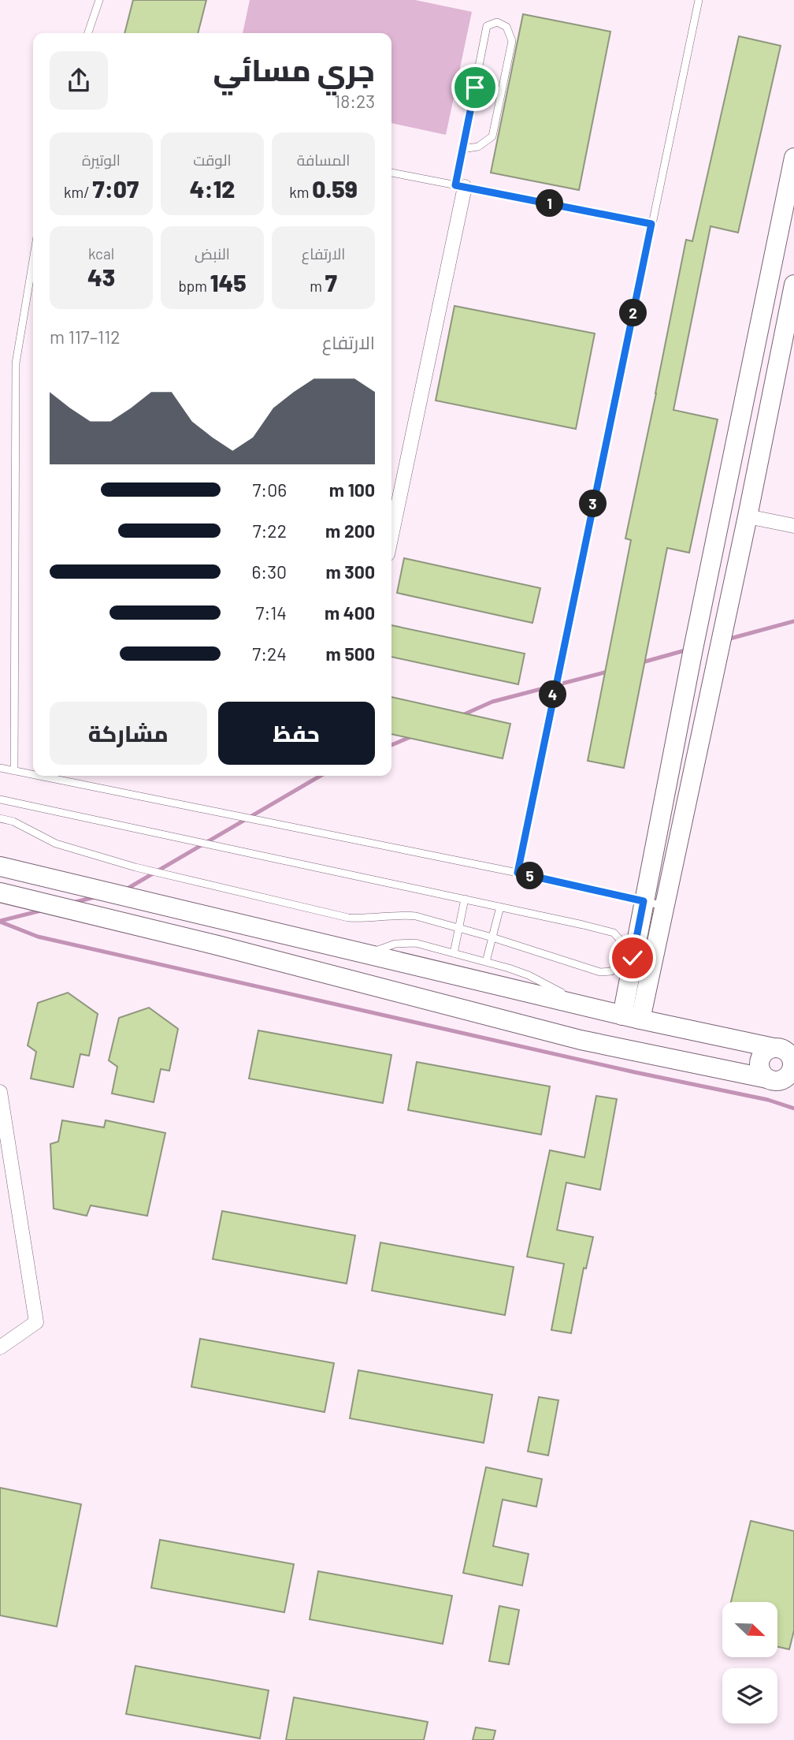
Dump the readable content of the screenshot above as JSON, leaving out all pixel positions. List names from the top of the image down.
{
  "north": "bottom right",
  "page": {
    "heading": ["جري مسائي", "18:23"],
    "stats": [
      ["المسافة", "0.59 km"],
      ["الوقت", "4:12"],
      ["الوتيرة", "7:07 /km"],
      ["الارتفاع", "7 m"],
      ["النبض", "145 bpm"],
      ["kcal", "43"]
    ],
    "pins": [
      "1",
      "2",
      "3",
      "4",
      "5"
    ],
    "chart": ["الارتفاع", "112–117 m"],
    "list": [
      {
        "name": "100 m",
        "note": "7:06"
      },
      {
        "name": "200 m",
        "note": "7:22"
      },
      {
        "name": "300 m",
        "note": "6:30"
      },
      {
        "name": "400 m",
        "note": "7:14"
      },
      {
        "name": "500 m",
        "note": "7:24"
      }
    ],
    "buttons": ["حفظ", "مشاركة"]
  }
}
